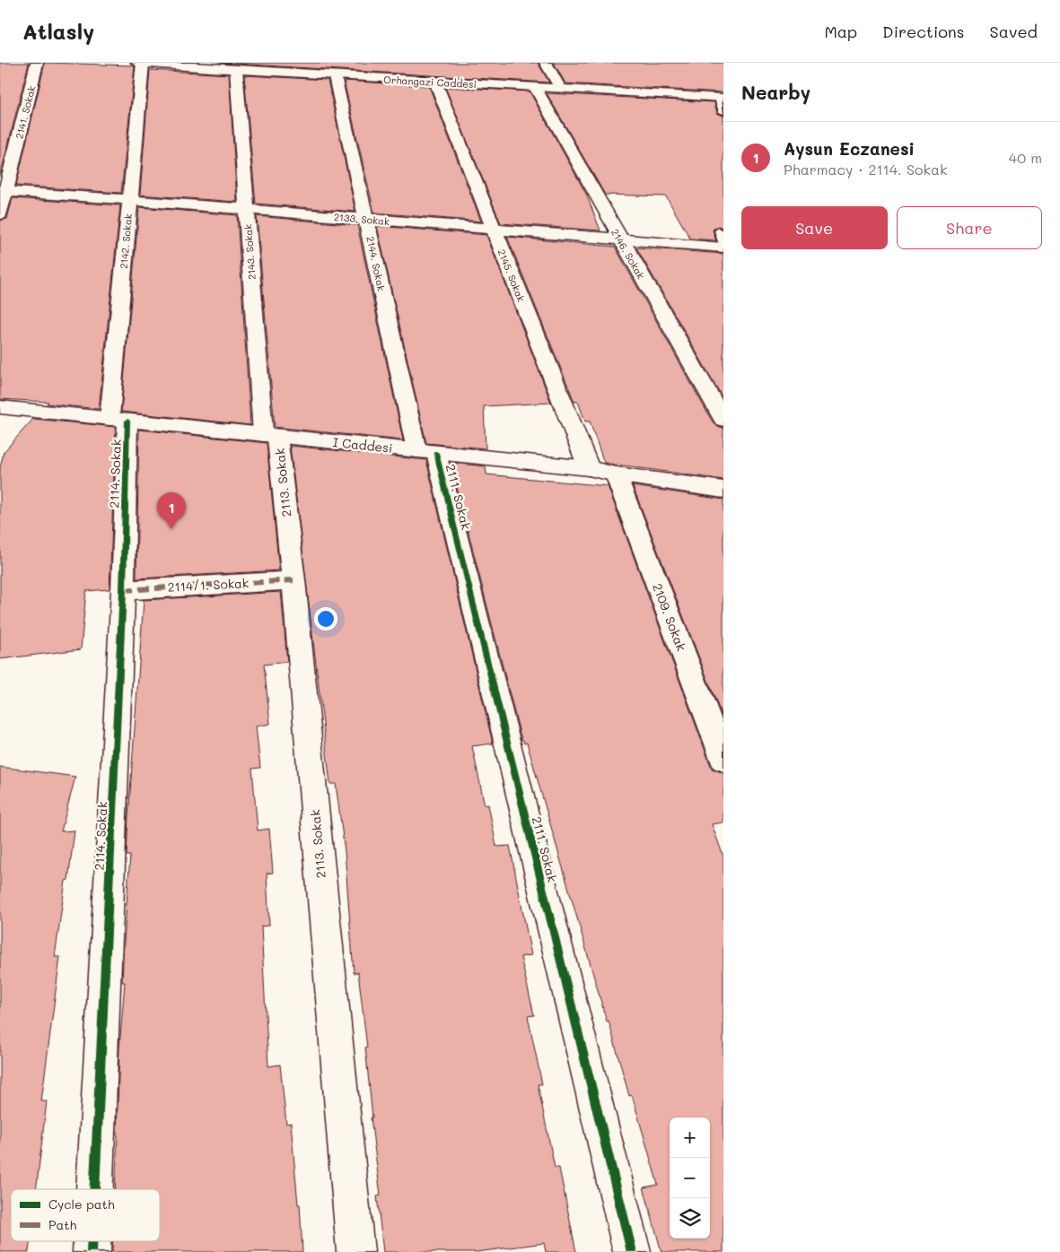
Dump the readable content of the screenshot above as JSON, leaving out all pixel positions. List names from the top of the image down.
{
  "streets": {
    "street": [
      "Orhangazi Caddesi",
      "2141. Sokak",
      "2133. Sokak",
      "2142. Sokak",
      "2143. Sokak",
      "2146. Sokak",
      "2144. Sokak",
      "2145. Sokak",
      "I Caddesi",
      "2114. Sokak",
      "2113. Sokak",
      "2111. Sokak",
      "2114/1. Sokak",
      "2109. Sokak"
    ]
  },
  "crossings": [
    ["Orhangazi Caddesi", "2142. Sokak"],
    ["Orhangazi Caddesi", "2143. Sokak"],
    ["Orhangazi Caddesi", "2146. Sokak"],
    ["Orhangazi Caddesi", "2144. Sokak"],
    ["Orhangazi Caddesi", "2145. Sokak"],
    ["2141. Sokak", "2133. Sokak"],
    ["2133. Sokak", "2142. Sokak"],
    ["2133. Sokak", "2143. Sokak"],
    ["2133. Sokak", "2146. Sokak"],
    ["2133. Sokak", "2144. Sokak"],
    ["2133. Sokak", "2145. Sokak"],
    ["2142. Sokak", "I Caddesi"],
    ["2142. Sokak", "2114. Sokak"],
    ["2143. Sokak", "I Caddesi"],
    ["2143. Sokak", "2113. Sokak"],
    ["2144. Sokak", "I Caddesi"],
    ["2144. Sokak", "2111. Sokak"],
    ["2145. Sokak", "I Caddesi"],
    ["I Caddesi", "2114. Sokak"],
    ["I Caddesi", "2113. Sokak"],
    ["I Caddesi", "2111. Sokak"],
    ["I Caddesi", "2109. Sokak"],
    ["2114. Sokak", "2114/1. Sokak"],
    ["2113. Sokak", "2114/1. Sokak"]
  ],
  "legend": ["Cycle path", "Path"],
  "page": {
    "header": "Atlasly",
    "nav": ["Map", "Directions", "Saved"],
    "heading": "Nearby",
    "list": [
      {
        "mark": "1",
        "name": "Aysun Eczanesi",
        "note": "Pharmacy · 2114. Sokak",
        "value": "40 m"
      }
    ],
    "buttons": ["Save", "Share"],
    "pins": "1",
    "map_buttons": ["+", "−"]
  }
}
